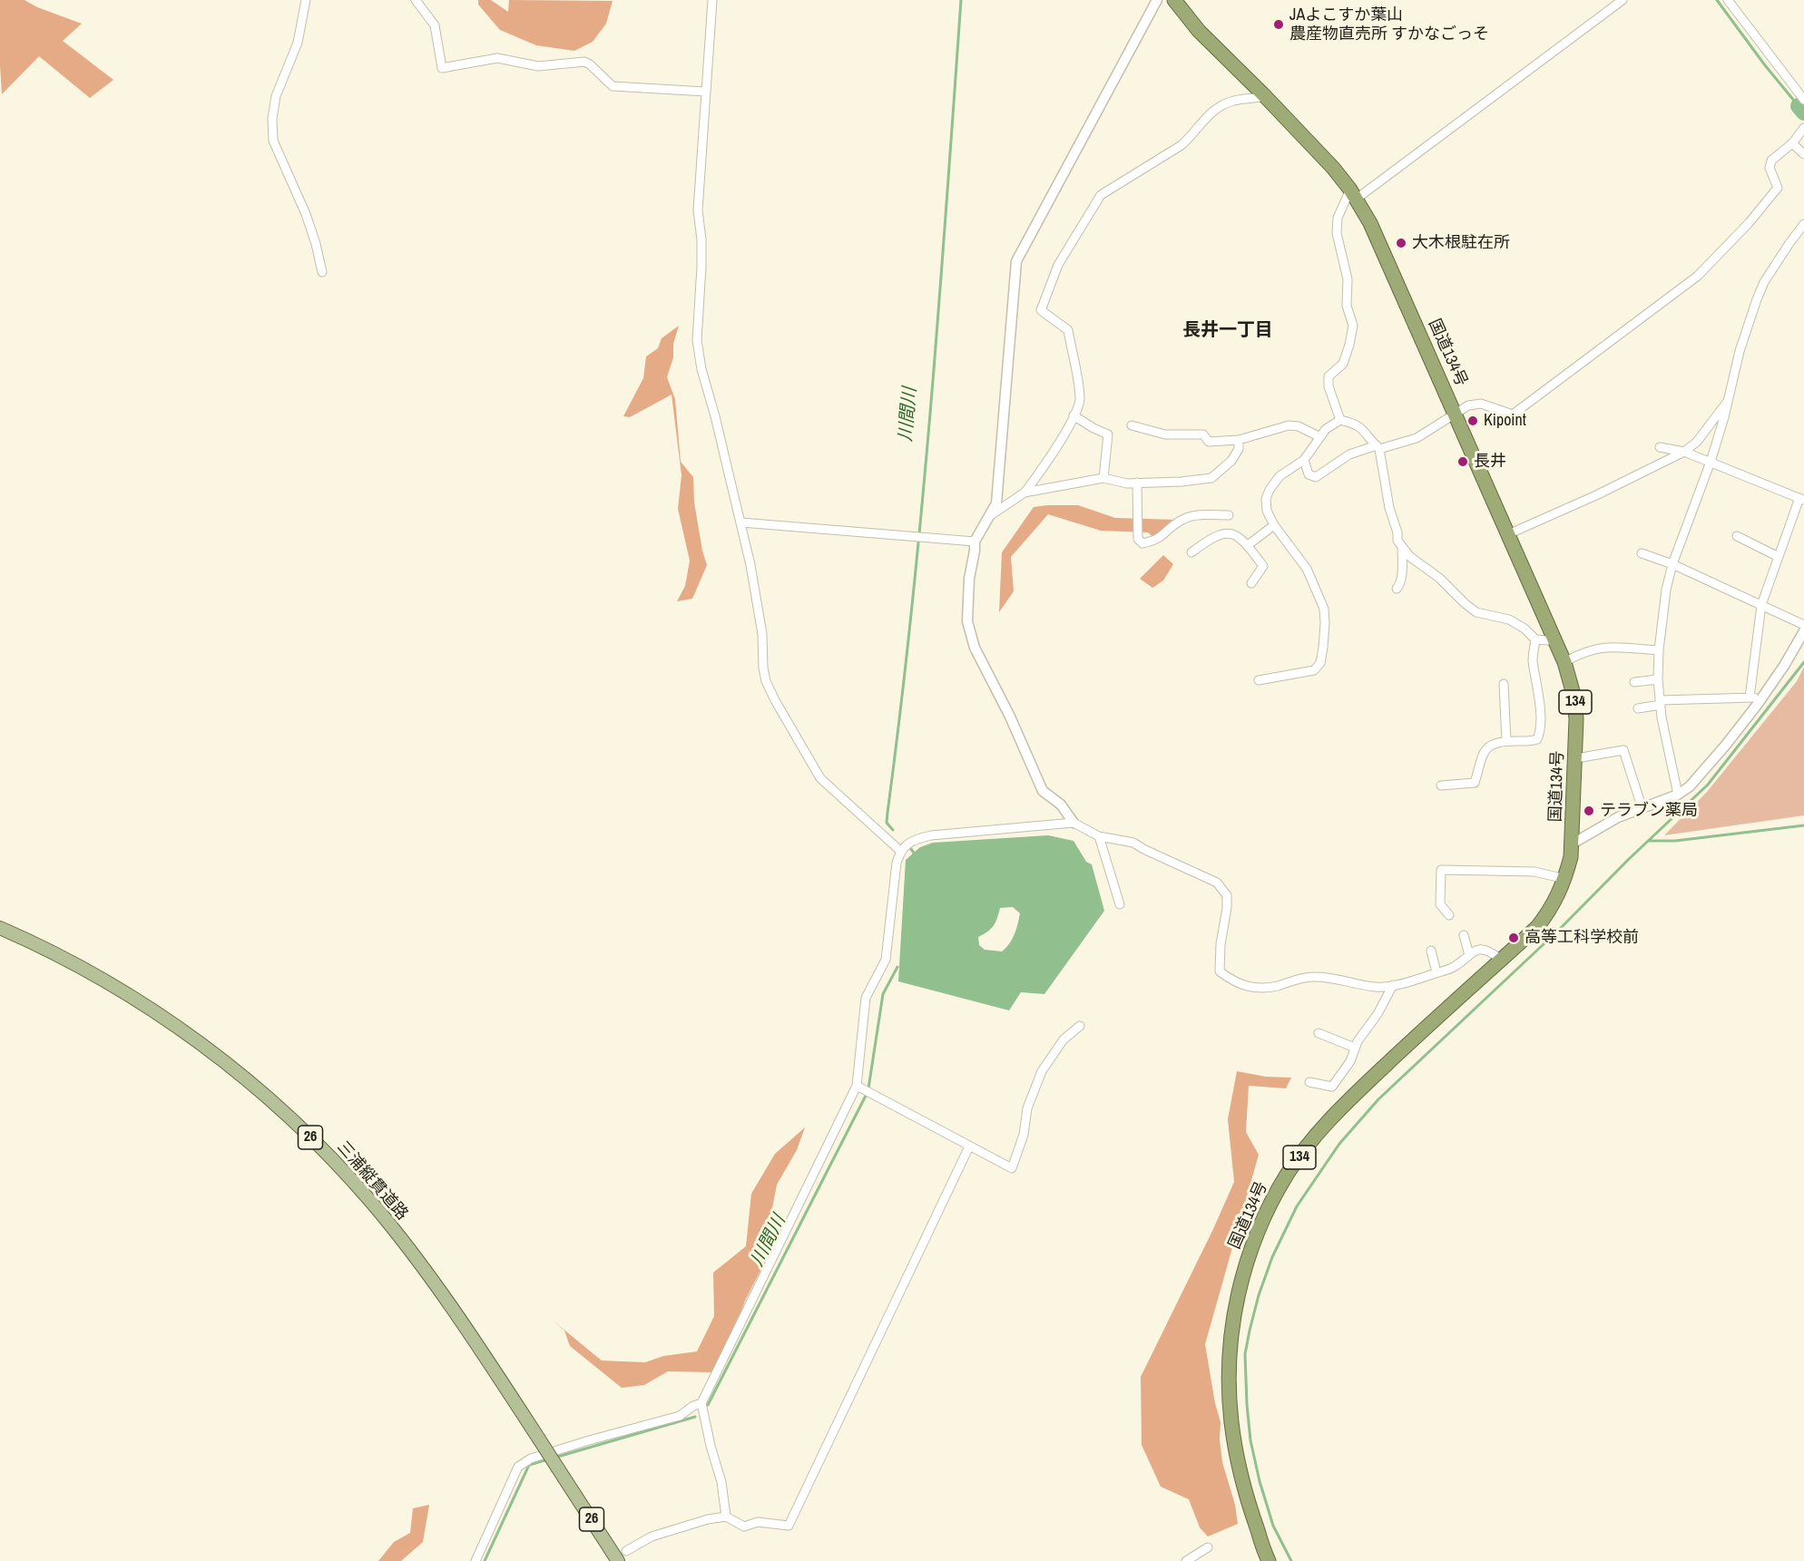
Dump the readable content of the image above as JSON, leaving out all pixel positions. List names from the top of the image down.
{
  "streets": {
    "highway": ["国道134号", "134"],
    "main road": ["26", "三浦縦貫道路"]
  },
  "districts": ["長井一丁目"],
  "water": ["川間川"],
  "places": [
    "JAよこすか葉山 農産物直売所 すかなごっそ",
    "大木根駐在所",
    "Kipoint",
    "長井",
    "テラブン薬局",
    "高等工科学校前"
  ]
}
